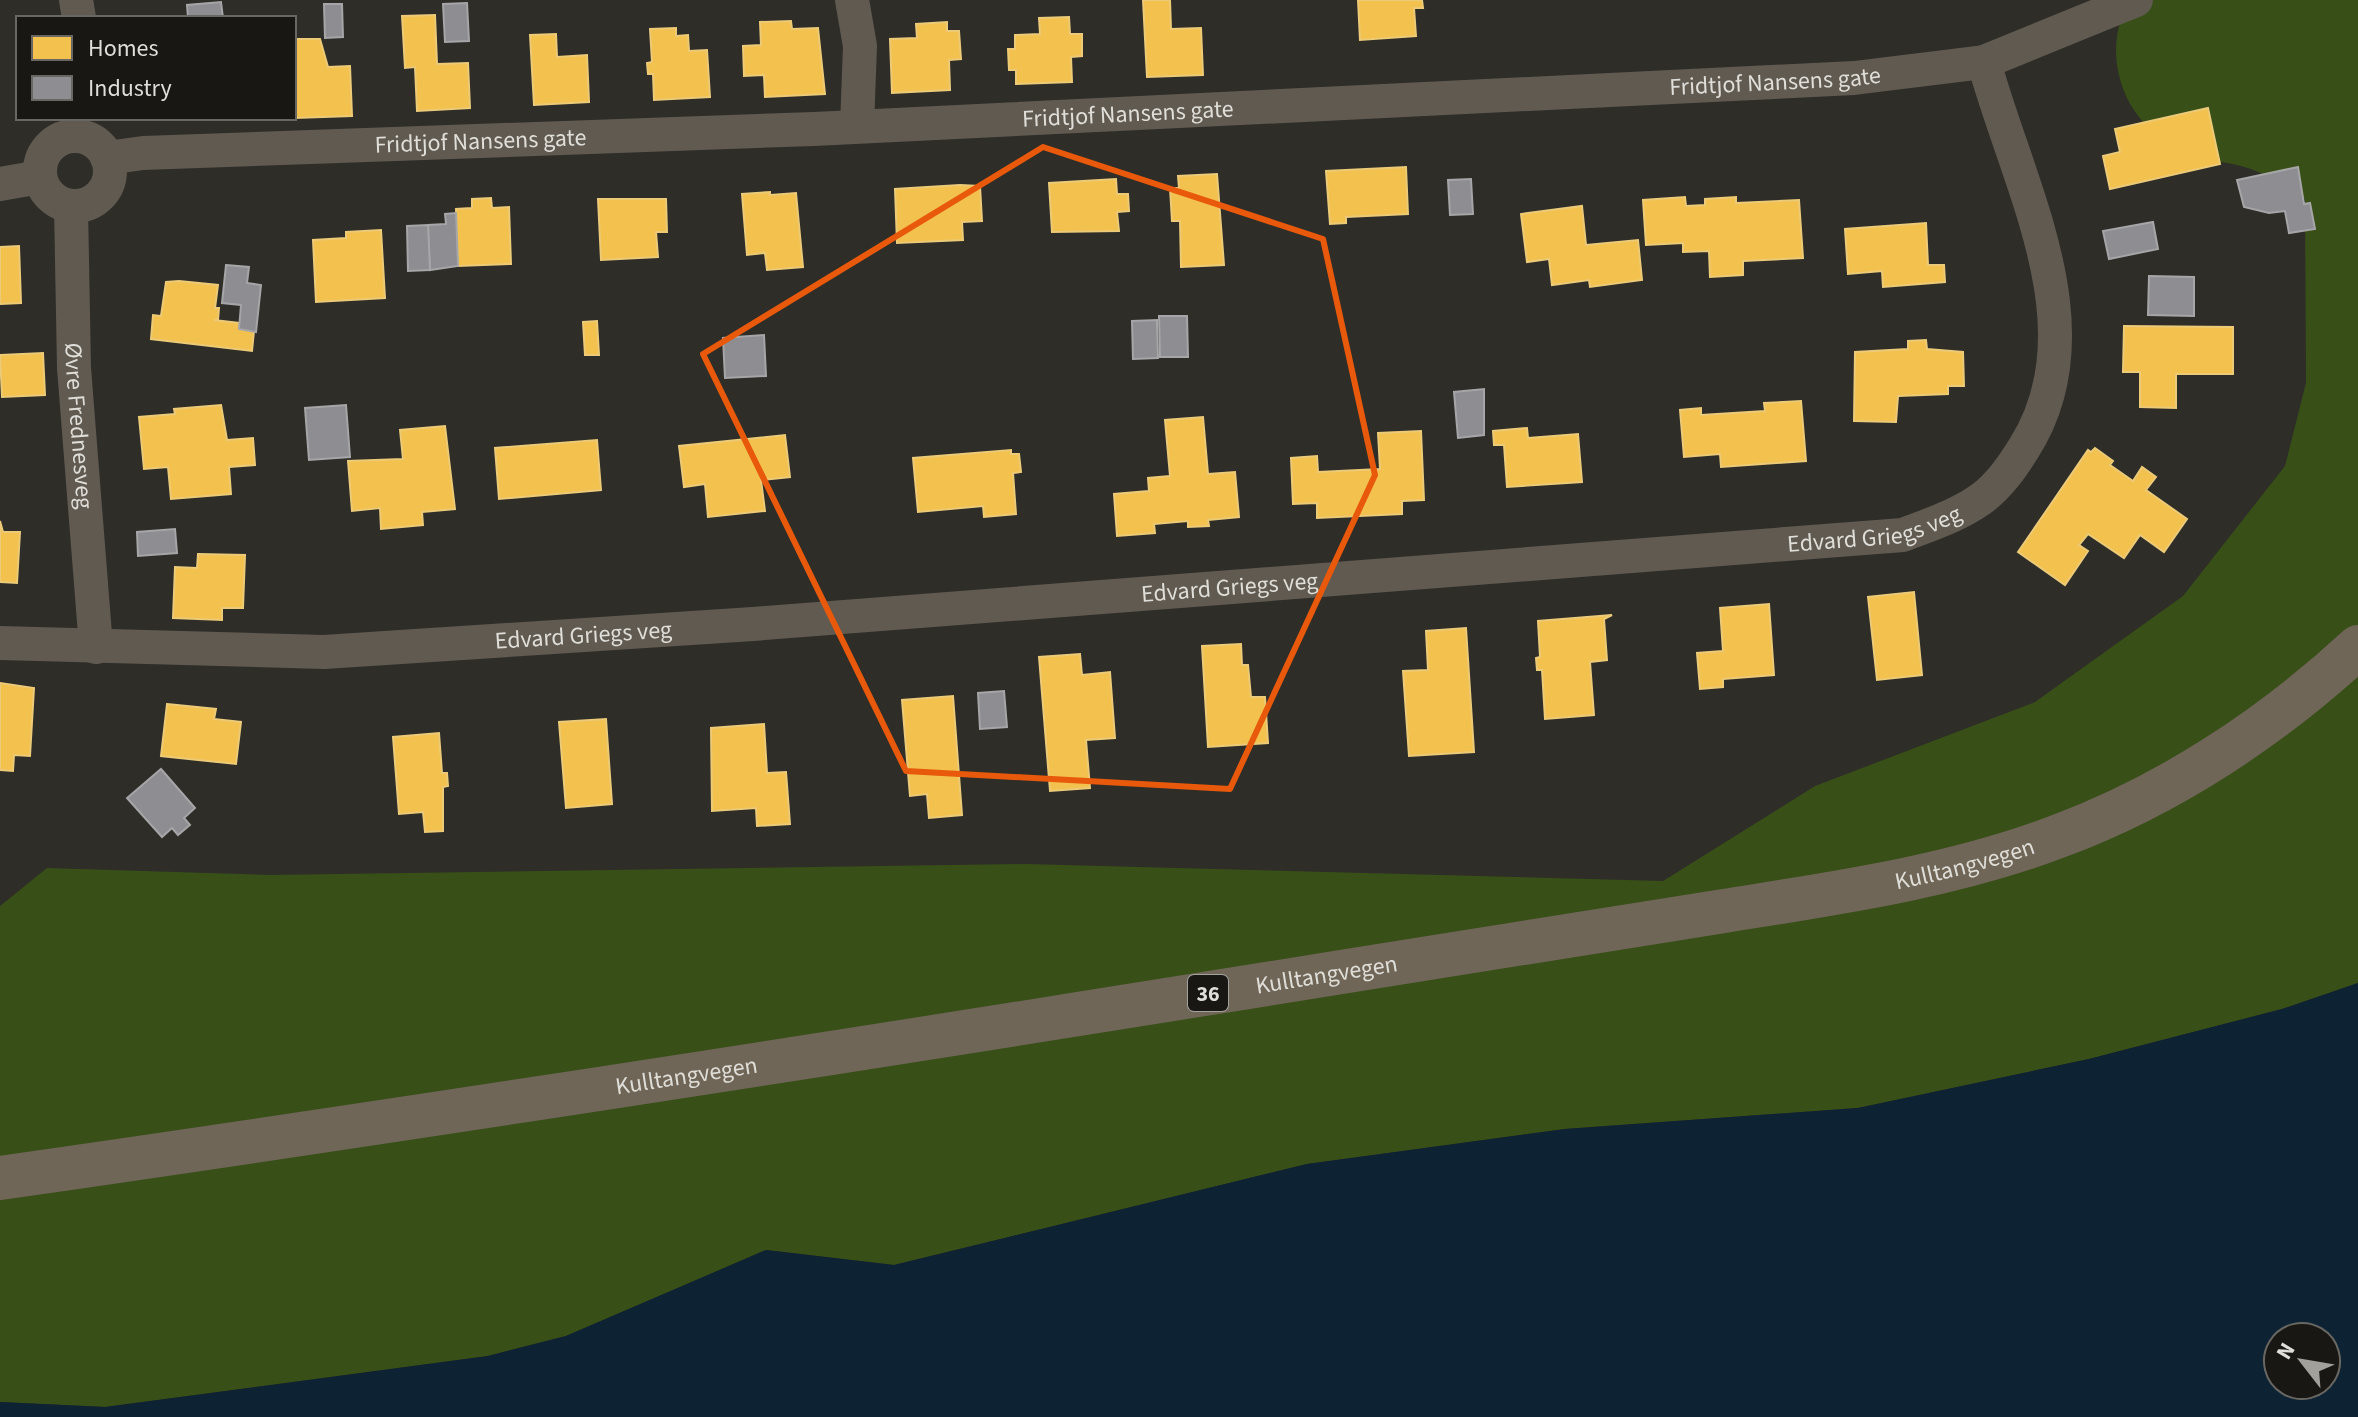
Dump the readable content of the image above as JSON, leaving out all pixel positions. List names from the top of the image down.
{
  "streets": {
    "highway": ["Kulltangvegen", "36"],
    "street": ["Fridtjof Nansens gate", "Øvre Frednesveg", "Edvard Griegs veg"]
  },
  "crossings": [
    ["Fridtjof Nansens gate", "Øvre Frednesveg"],
    ["Fridtjof Nansens gate", "Edvard Griegs veg"],
    ["Øvre Frednesveg", "Edvard Griegs veg"]
  ],
  "legend": ["Homes", "Industry"],
  "north": "top left"
}
